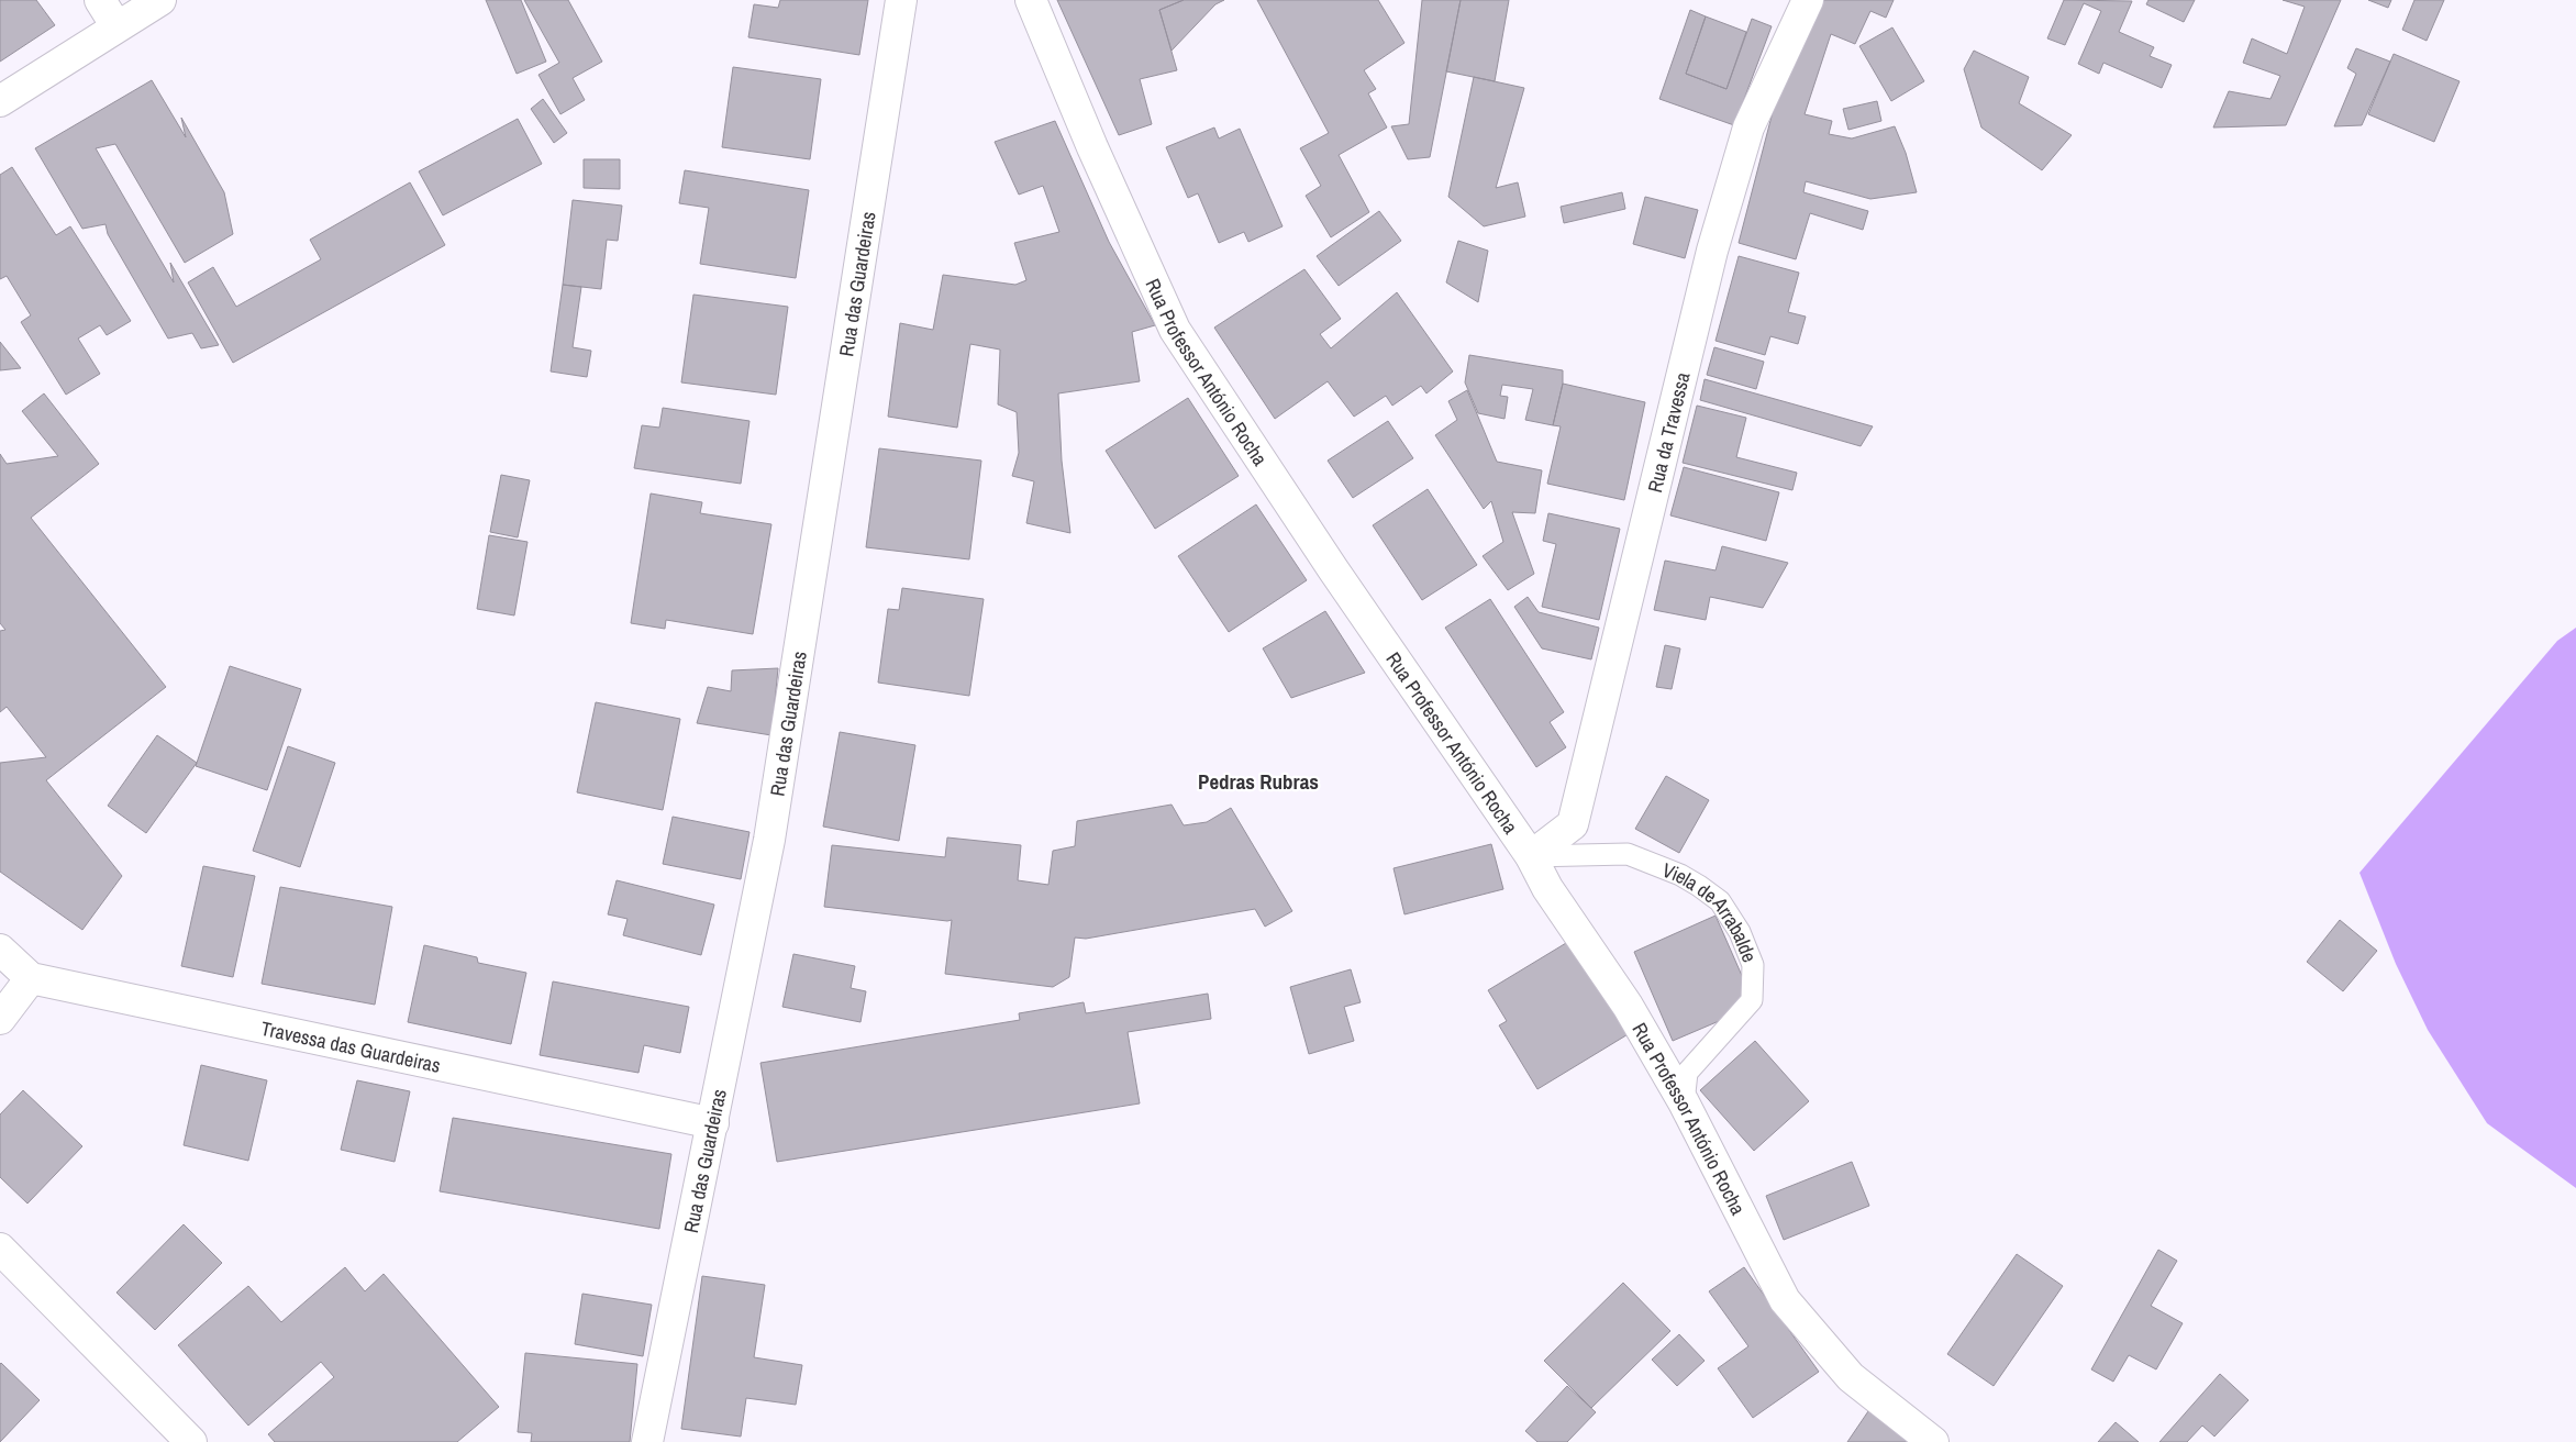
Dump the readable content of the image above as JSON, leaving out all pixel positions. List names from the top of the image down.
{
  "streets": {
    "street": [
      "Rua das Guardeiras",
      "Rua Professor António Rocha",
      "Rua da Travessa",
      "Travessa das Guardeiras"
    ],
    "lane": ["Viela de Arrabalde"]
  },
  "crossings": [
    ["Rua das Guardeiras", "Travessa das Guardeiras"],
    ["Rua Professor António Rocha", "Rua da Travessa"],
    ["Rua Professor António Rocha", "Viela de Arrabalde"],
    ["Rua da Travessa", "Viela de Arrabalde"]
  ],
  "districts": ["Pedras Rubras"]
}
